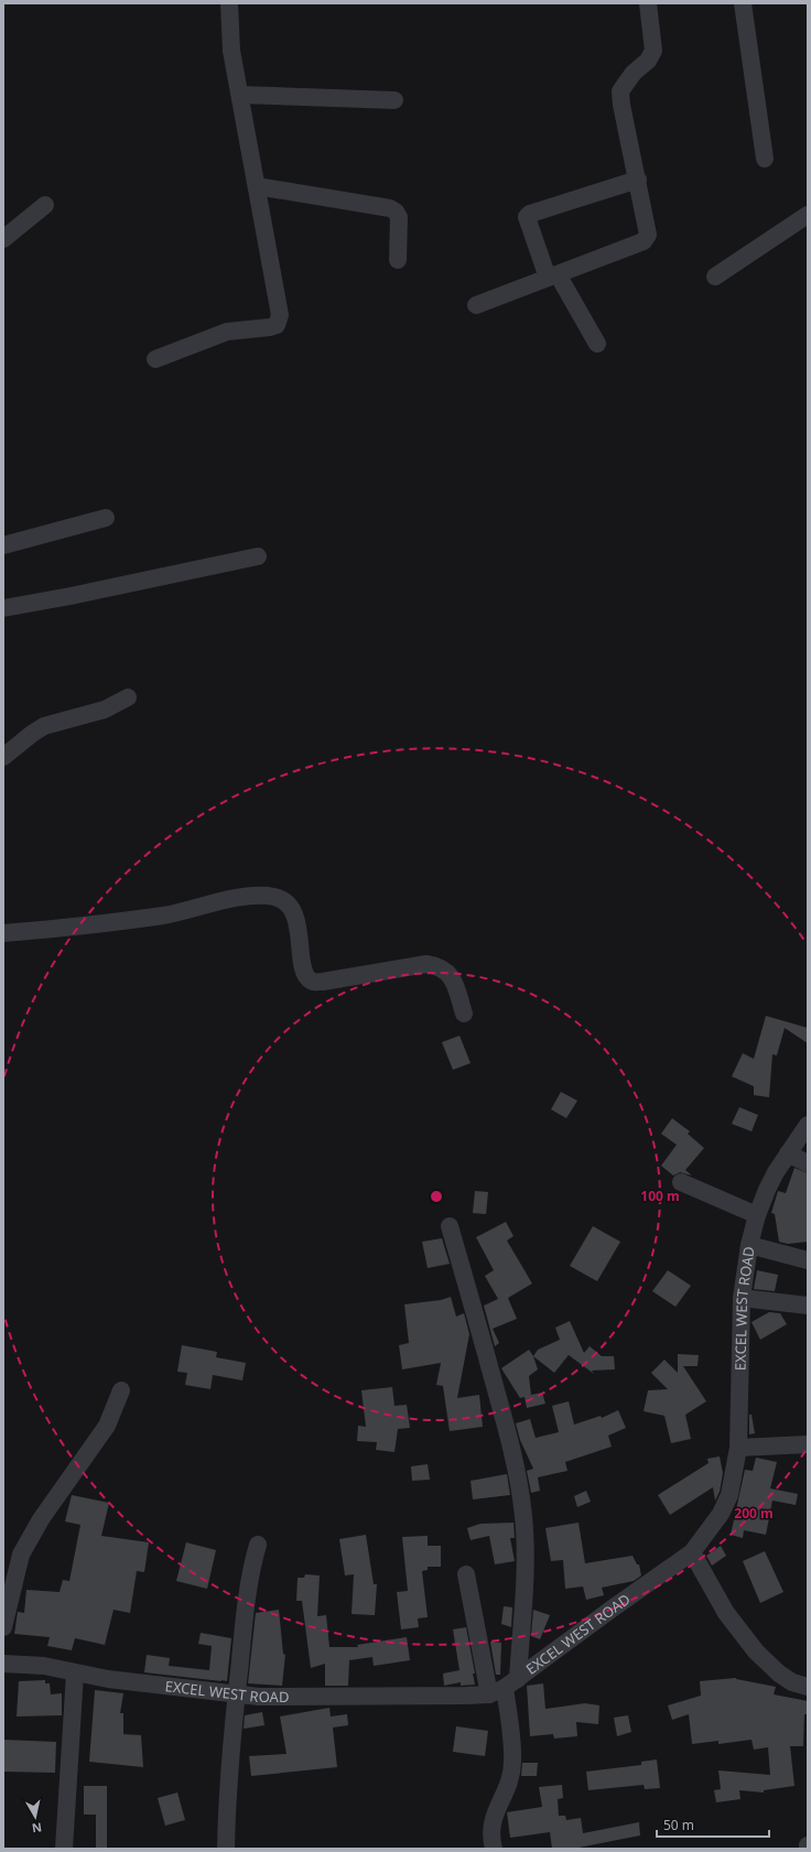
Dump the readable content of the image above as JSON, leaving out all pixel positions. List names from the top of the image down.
{
  "streets": {
    "street": ["EXCEL WEST ROAD"]
  },
  "scale_bar": "50 m",
  "north": "bottom",
  "rings": ["100 m", "200 m"]
}
